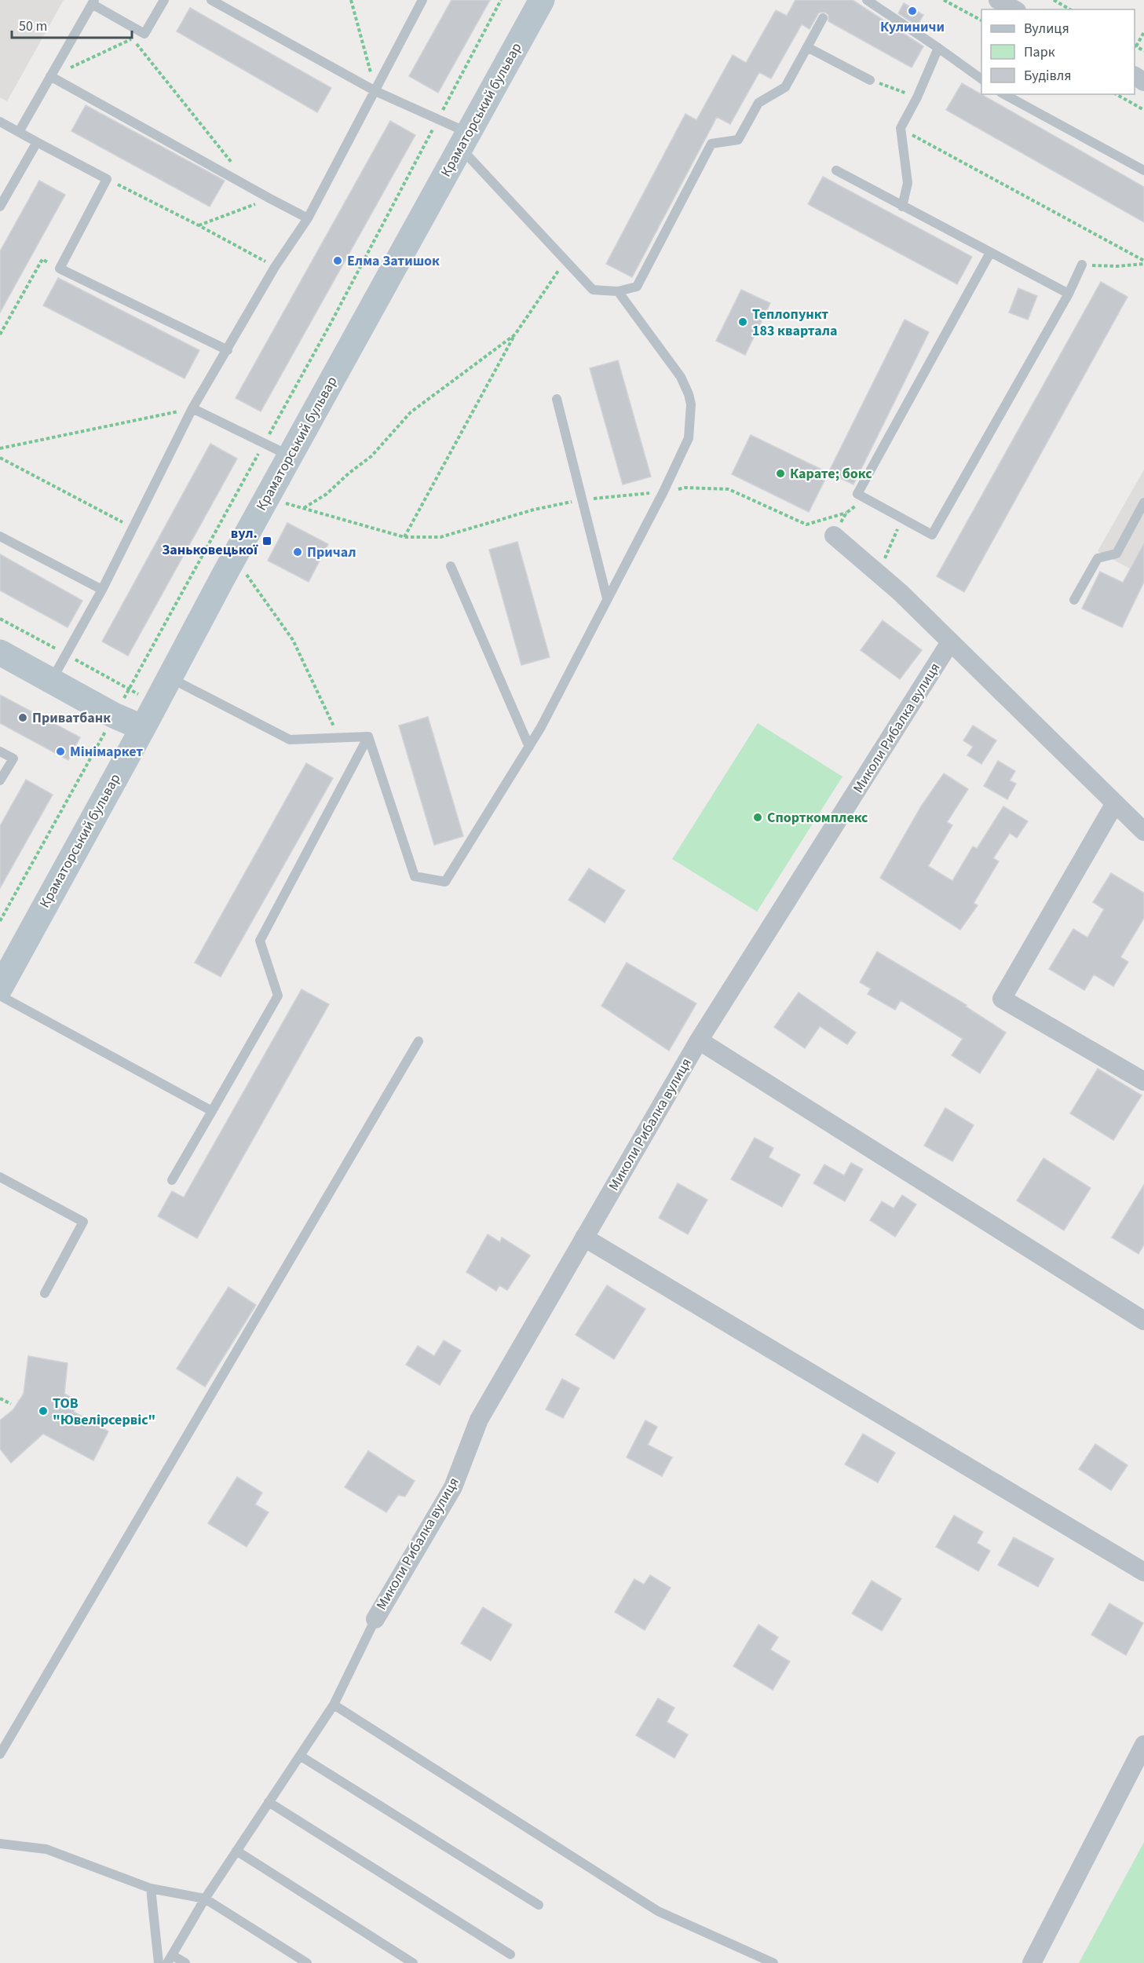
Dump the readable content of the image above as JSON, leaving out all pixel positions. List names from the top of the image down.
{
  "streets": {
    "street": ["Краматорський бульвар", "Миколи Рибалка вулиця"]
  },
  "places": {
    "other": [
      "Кулиничи",
      "Елма Затишок",
      "Теплопункт 183 квартала",
      "Карате; бокс",
      "Причал",
      "Приватбанк",
      "Мінімаркет",
      "Спорткомплекс",
      "ТОВ \"Ювелірсервіс\""
    ],
    "transit": ["вул. Заньковецької"]
  },
  "legend": ["Вулиця", "Парк", "Будівля"],
  "scale_bar": "50 m"
}
